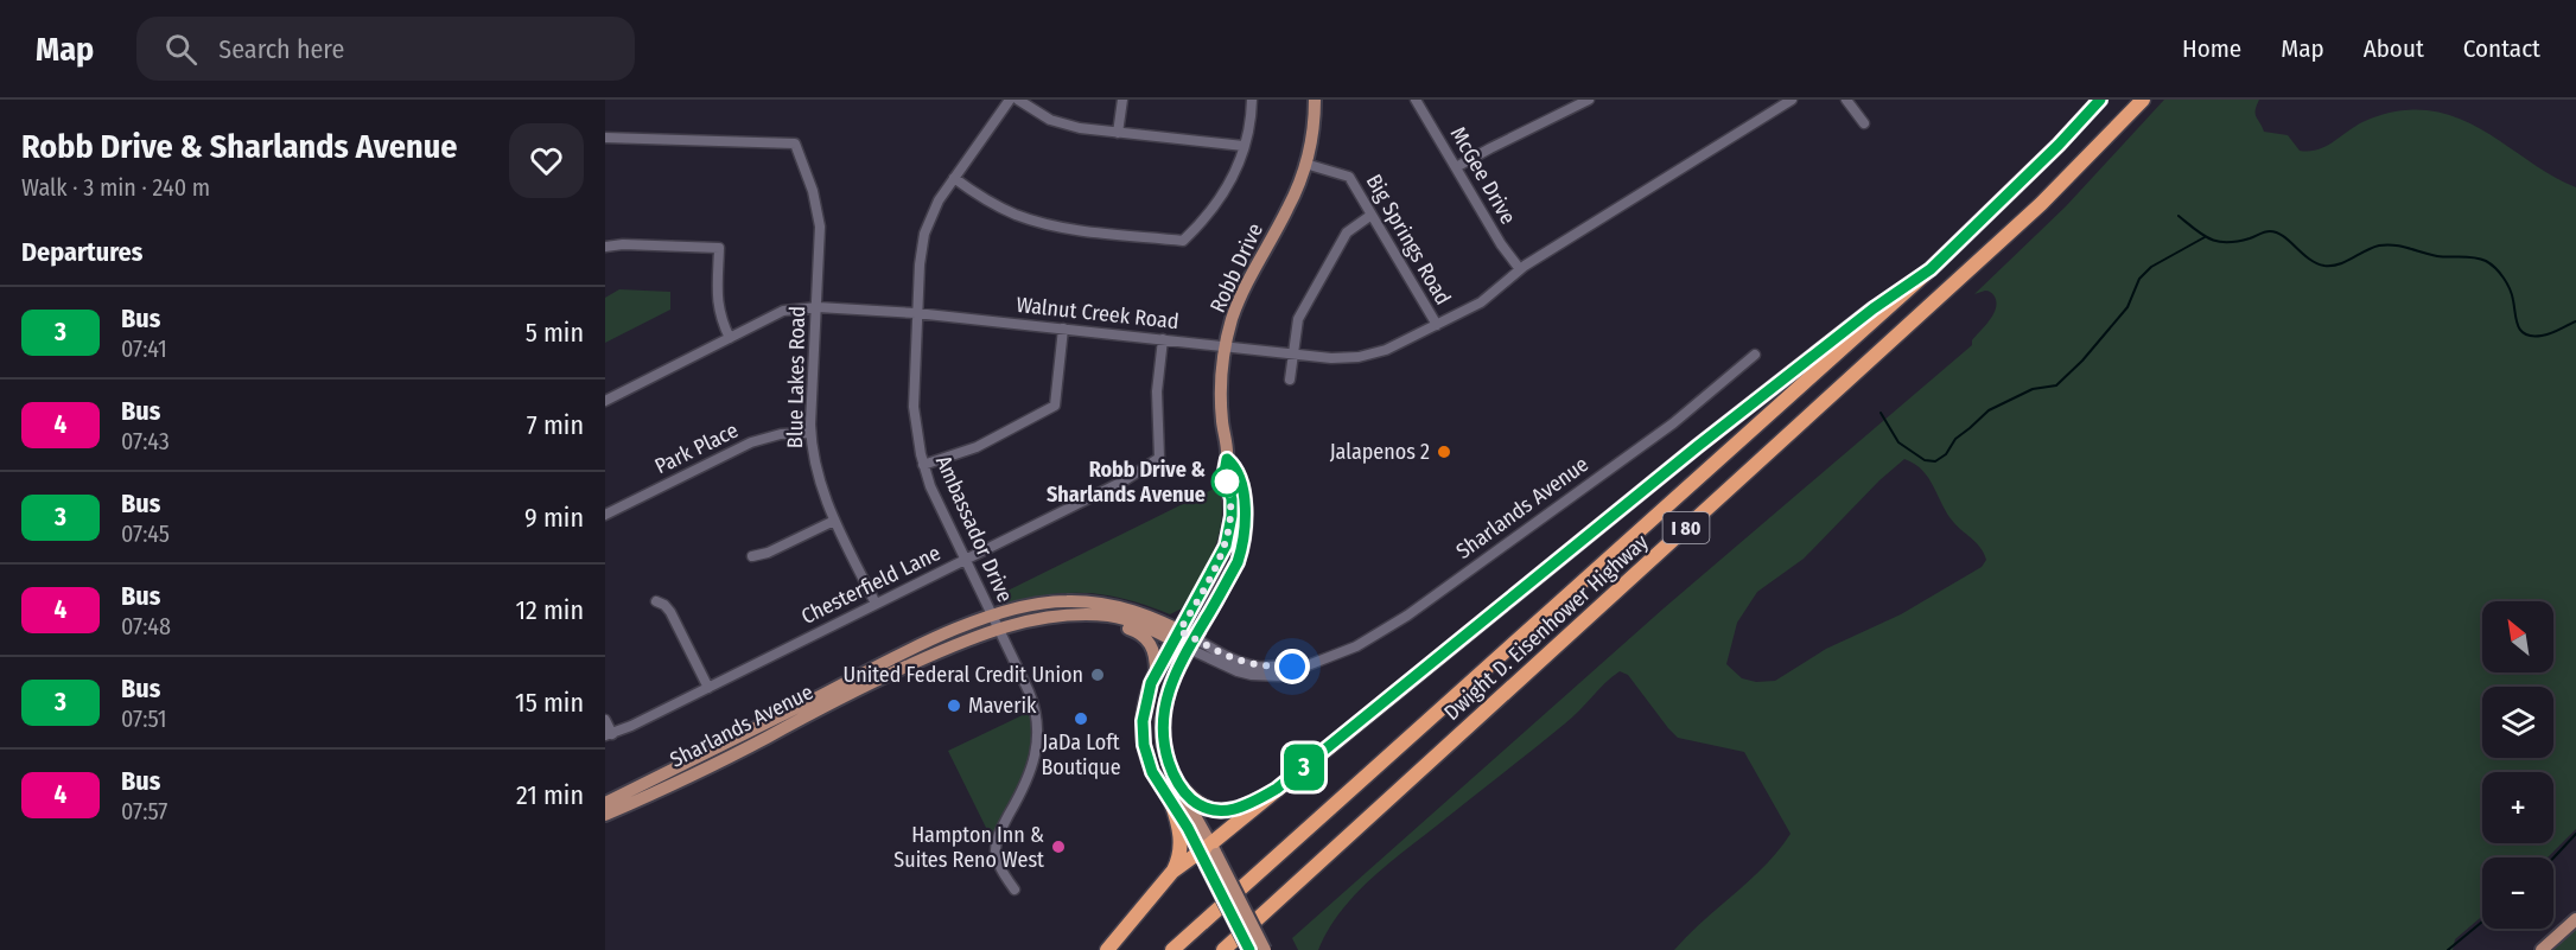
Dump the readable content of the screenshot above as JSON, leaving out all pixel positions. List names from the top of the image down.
{
  "streets": {
    "highway": ["I 80", "Dwight D. Eisenhower Highway"],
    "main road": ["Robb Drive", "Sharlands Avenue"],
    "street": [
      "McGee Drive",
      "Big Springs Road",
      "Walnut Creek Road",
      "Blue Lakes Road",
      "Park Place",
      "Ambassador Drive",
      "Chesterfield Lane"
    ]
  },
  "crossings": [
    ["McGee Drive", "Walnut Creek Road"],
    ["Big Springs Road", "Robb Drive"],
    ["Big Springs Road", "Walnut Creek Road"],
    ["Robb Drive", "Walnut Creek Road"],
    ["Robb Drive", "Sharlands Avenue"],
    ["Walnut Creek Road", "Blue Lakes Road"],
    ["Walnut Creek Road", "Ambassador Drive"],
    ["Walnut Creek Road", "Chesterfield Lane"],
    ["Blue Lakes Road", "Park Place"],
    ["Blue Lakes Road", "Chesterfield Lane"],
    ["Sharlands Avenue", "Ambassador Drive"],
    ["Ambassador Drive", "Chesterfield Lane"]
  ],
  "places": [
    "Jalapenos 2",
    "Robb Drive & Sharlands Avenue",
    "United Federal Credit Union",
    "Maverik",
    "JaDa Loft Boutique",
    "Hampton Inn & Suites Reno West"
  ],
  "lines": ["bus line 3"],
  "north": "top left",
  "page": {
    "header": "Map",
    "search": "Search here",
    "nav": [
      "Home",
      "Map",
      "About",
      "Contact"
    ],
    "heading": [
      ["Robb Drive & Sharlands Avenue", "Walk · 3 min · 240 m"],
      "Departures"
    ],
    "on_map": "3",
    "list": [
      {
        "mark": "3",
        "name": "Bus",
        "note": "07:41",
        "value": "5 min"
      },
      {
        "mark": "4",
        "name": "Bus",
        "note": "07:43",
        "value": "7 min"
      },
      {
        "mark": "3",
        "name": "Bus",
        "note": "07:45",
        "value": "9 min"
      },
      {
        "mark": "4",
        "name": "Bus",
        "note": "07:48",
        "value": "12 min"
      },
      {
        "mark": "3",
        "name": "Bus",
        "note": "07:51",
        "value": "15 min"
      },
      {
        "mark": "4",
        "name": "Bus",
        "note": "07:57",
        "value": "21 min"
      }
    ],
    "map_buttons": ["+", "−"]
  }
}
